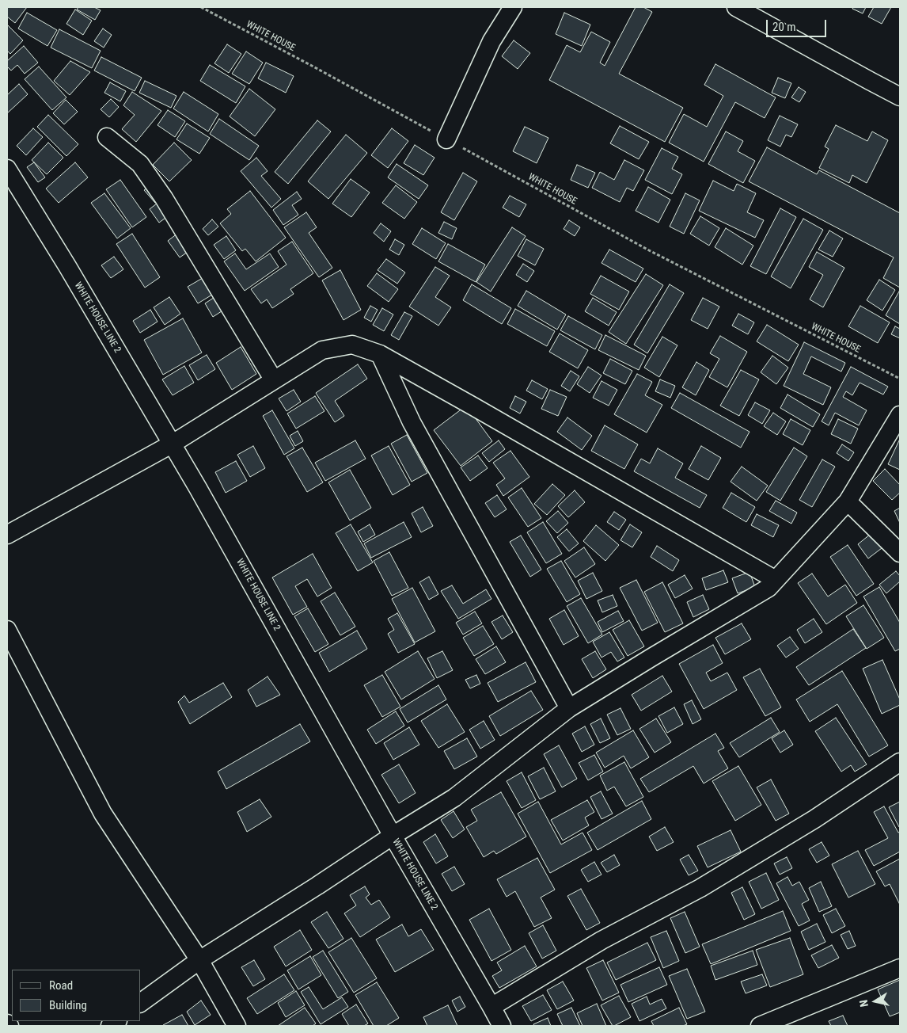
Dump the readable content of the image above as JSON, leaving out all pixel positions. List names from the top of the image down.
{
  "streets": {
    "street": ["WHITE HOUSE LINE 2"],
    "path": ["WHITE HOUSE"]
  },
  "legend": ["Road", "Building"],
  "scale_bar": "20 m",
  "north": "left"
}
